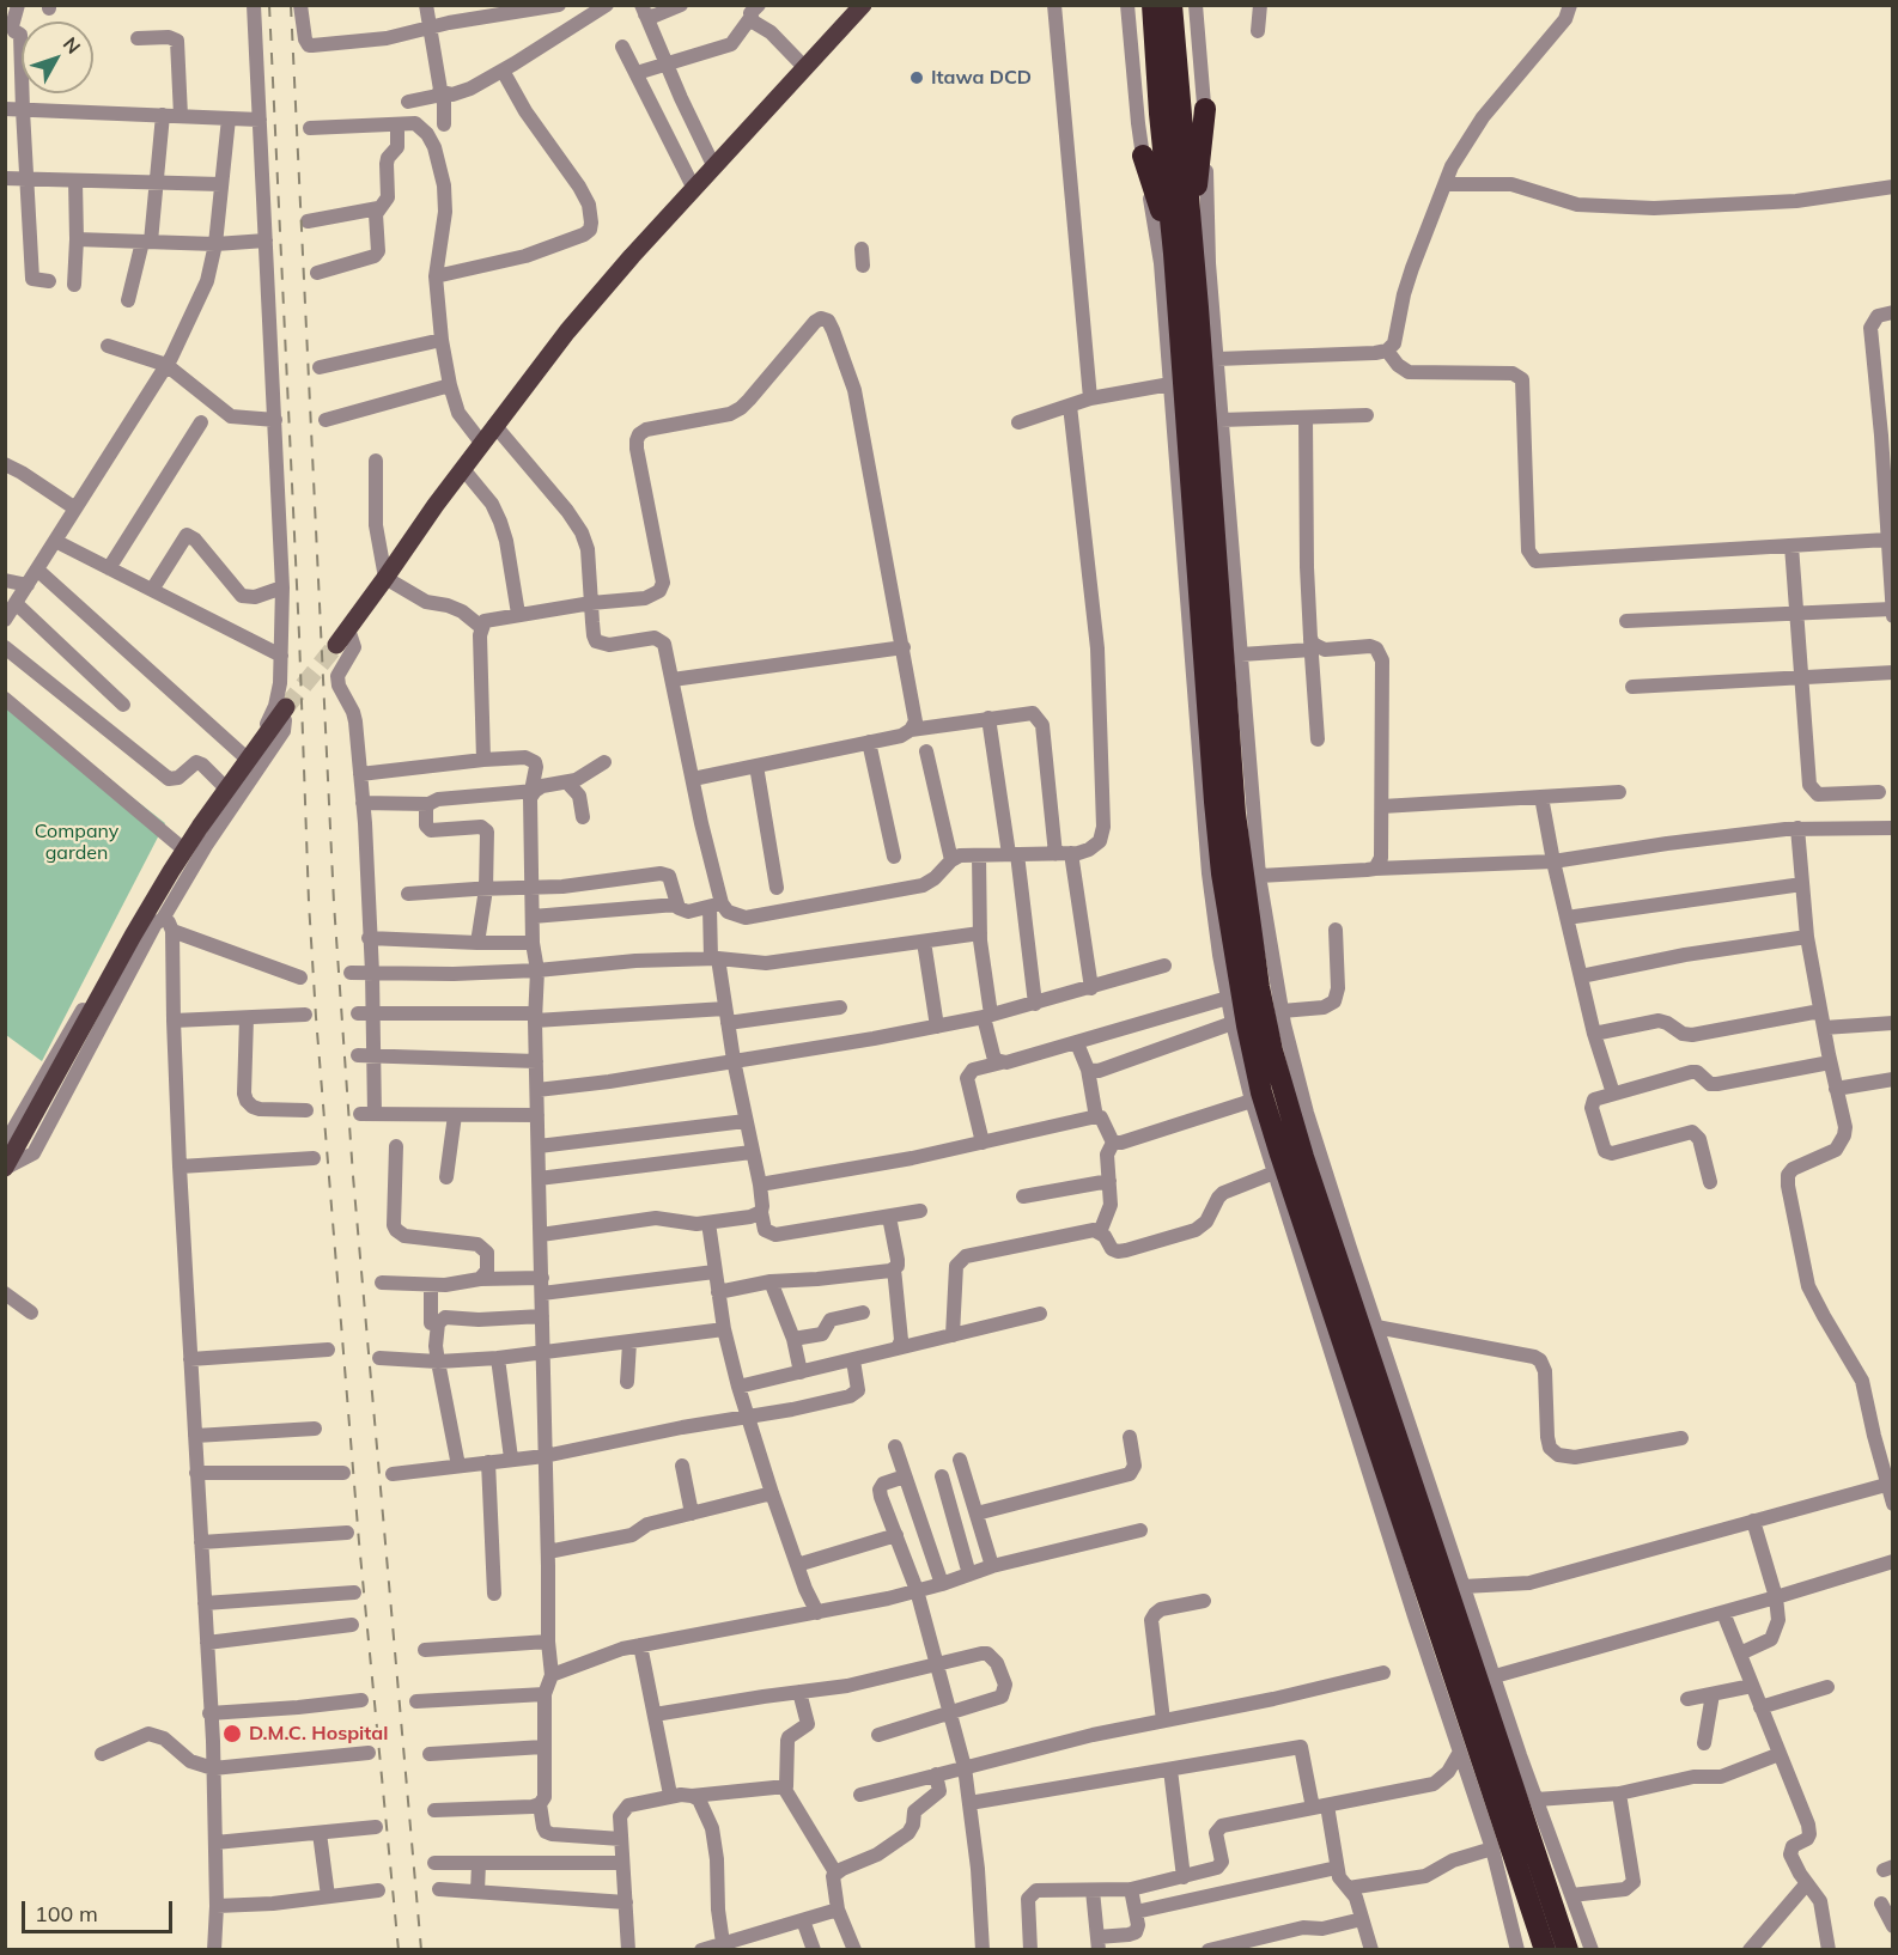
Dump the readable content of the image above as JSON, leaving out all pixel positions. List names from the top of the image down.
{
  "parks": ["Company garden"],
  "places": ["Itawa DCD", "D.M.C. Hospital"],
  "scale_bar": "100 m",
  "north": "top right"
}
